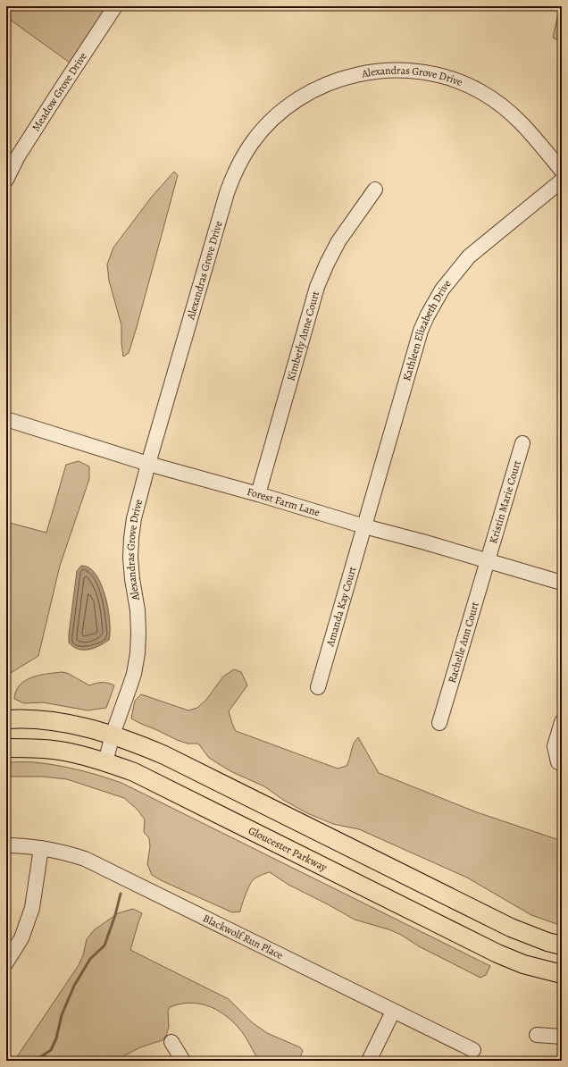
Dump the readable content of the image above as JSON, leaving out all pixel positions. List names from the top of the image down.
{
  "streets": {
    "main road": ["Gloucester Parkway"],
    "street": [
      "Alexandras Grove Drive",
      "Meadow Grove Drive",
      "Kathleen Elizabeth Drive",
      "Kimberly Anne Court",
      "Forest Farm Lane",
      "Kristin Marie Court",
      "Amanda Kay Court",
      "Rachelle Ann Court",
      "Blackwolf Run Place"
    ]
  },
  "crossings": [
    ["Alexandras Grove Drive", "Forest Farm Lane"],
    ["Alexandras Grove Drive", "Gloucester Parkway"],
    ["Kathleen Elizabeth Drive", "Forest Farm Lane"],
    ["Kathleen Elizabeth Drive", "Amanda Kay Court"],
    ["Kimberly Anne Court", "Forest Farm Lane"],
    ["Forest Farm Lane", "Kristin Marie Court"],
    ["Forest Farm Lane", "Amanda Kay Court"],
    ["Forest Farm Lane", "Rachelle Ann Court"],
    ["Kristin Marie Court", "Rachelle Ann Court"]
  ]
}
